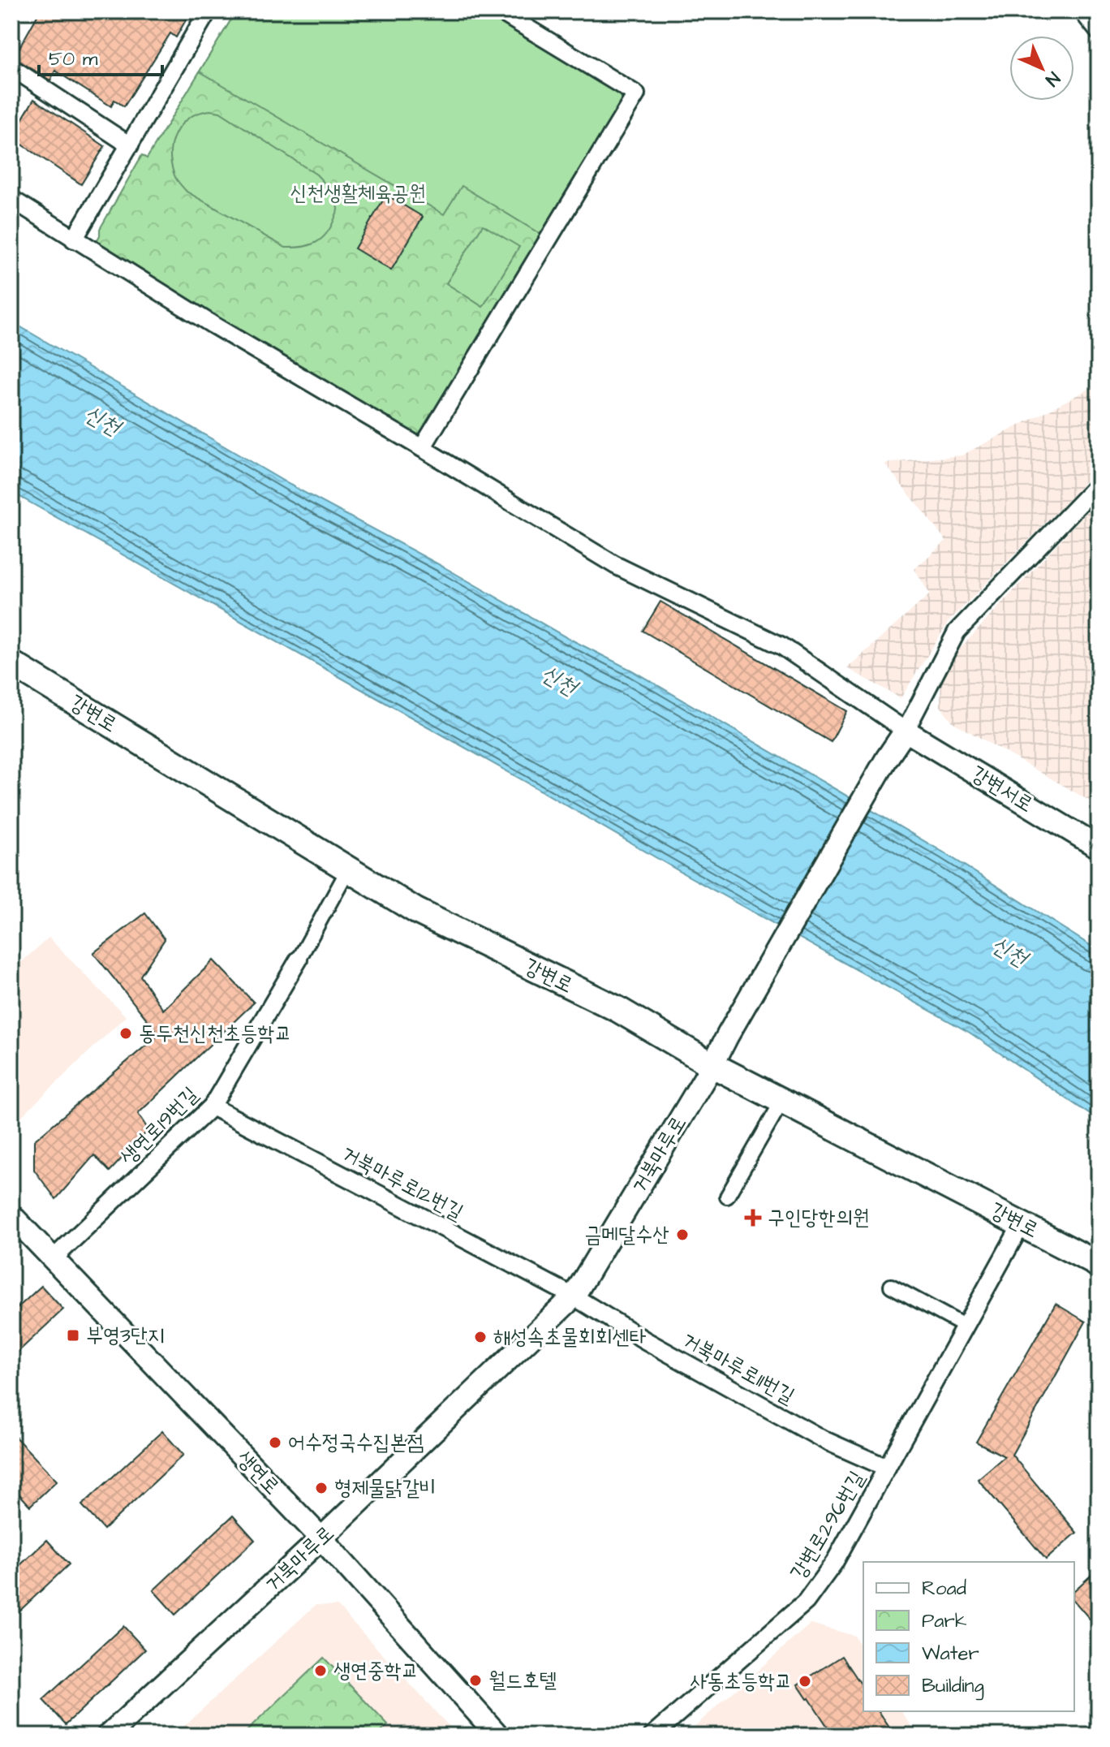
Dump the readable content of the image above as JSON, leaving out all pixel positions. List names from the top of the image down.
{
  "streets": {
    "main road": ["강변로"],
    "street": [
      "강변서로",
      "생연로19번길",
      "거북마루로",
      "거북마루로12번길",
      "거북마루로11번길",
      "생연로",
      "강변로296번길"
    ]
  },
  "crossings": [
    ["강변로", "생연로19번길"],
    ["강변로", "거북마루로"],
    ["강변로", "강변로296번길"],
    ["강변서로", "거북마루로"],
    ["생연로19번길", "거북마루로12번길"],
    ["생연로19번길", "생연로"],
    ["거북마루로", "거북마루로12번길"],
    ["거북마루로", "거북마루로11번길"],
    ["거북마루로", "생연로"],
    ["거북마루로12번길", "거북마루로11번길"],
    ["거북마루로11번길", "강변로296번길"]
  ],
  "water": ["신천"],
  "parks": ["신천생활체육공원"],
  "places": {
    "other": [
      "동두천신천초등학교",
      "금메달수산",
      "해성속초물회회센타",
      "어수정국수집본점",
      "형제물닭갈비",
      "생연중학교",
      "월드호텔",
      "사동초등학교"
    ],
    "health": ["구인당한의원"],
    "transit": ["부영3단지"]
  },
  "legend": [
    "Road",
    "Park",
    "Water",
    "Building"
  ],
  "scale_bar": "50 m",
  "north": "bottom right"
}
